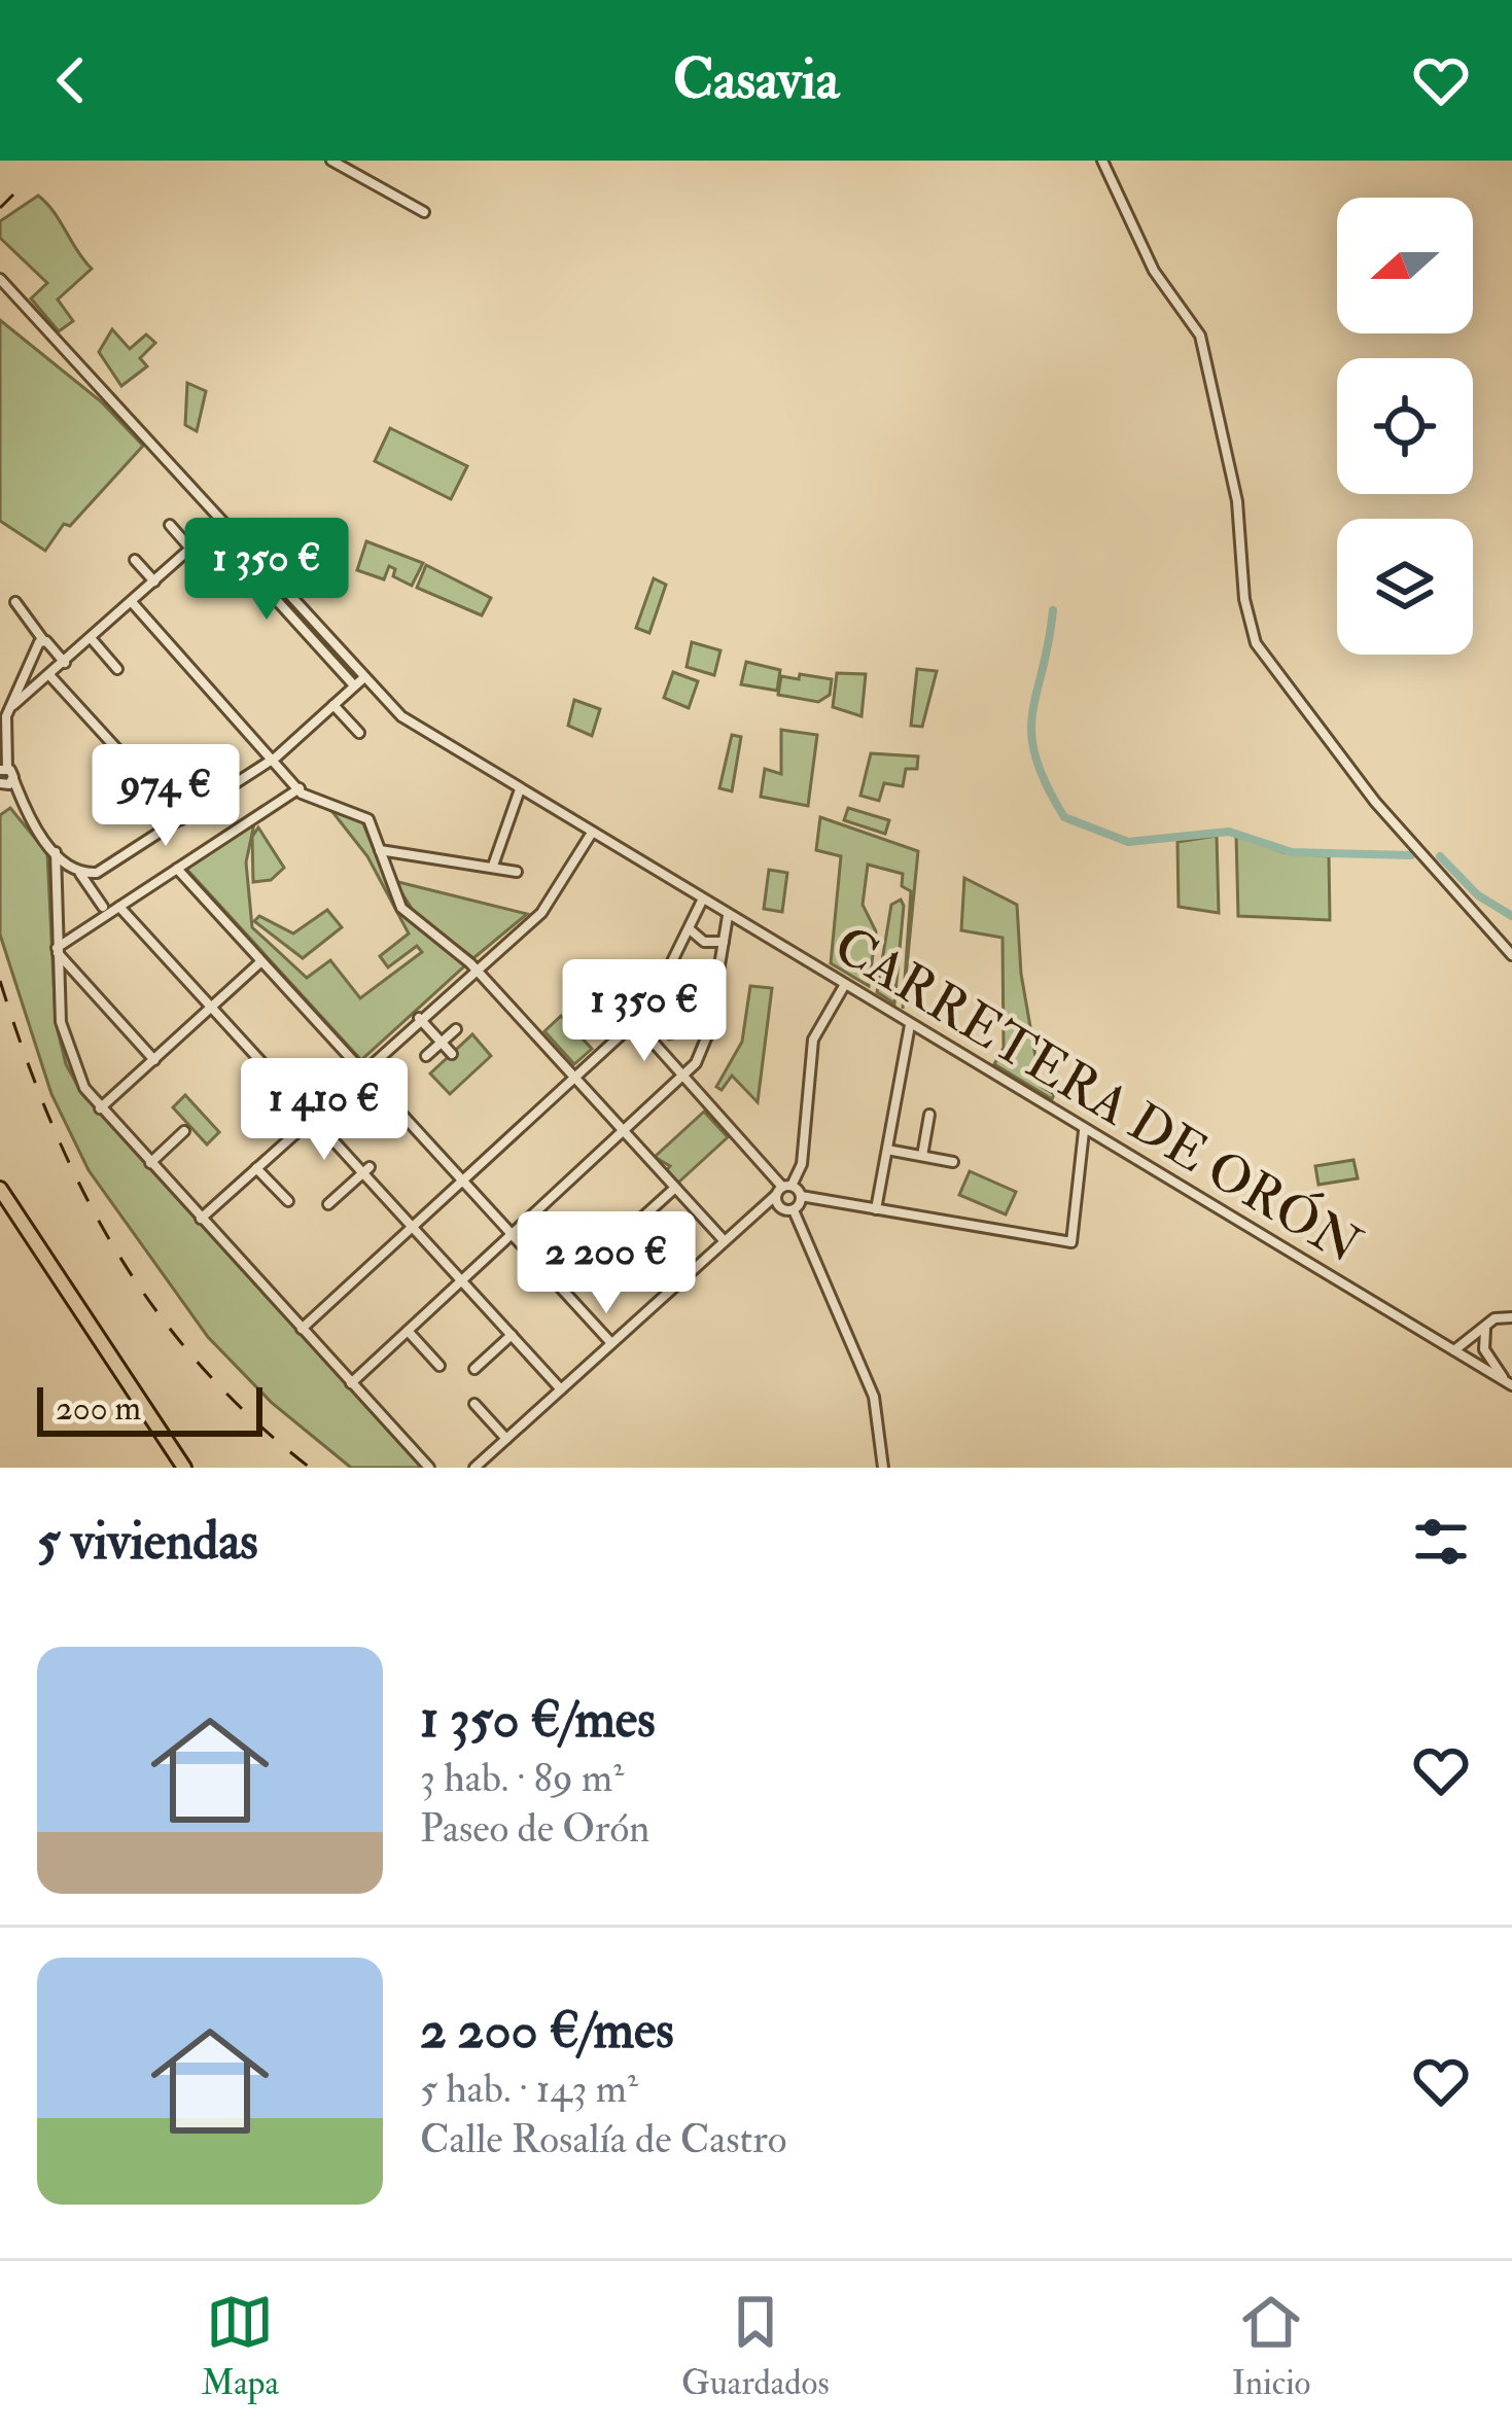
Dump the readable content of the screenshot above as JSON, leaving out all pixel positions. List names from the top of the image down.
{
  "streets": {
    "street": ["CARRETERA DE ORÓN"]
  },
  "scale_bar": "200 m",
  "north": "left",
  "page": {
    "header": "Casavia",
    "price": [
      "1 350 €",
      "974 €",
      "1 350 €",
      "1 410 €",
      "2 200 €"
    ],
    "scale": "200 m",
    "heading": "5 viviendas",
    "list": [
      {
        "name": "1 350 €/mes",
        "note": "3 hab. · 89 m² · Paseo de Orón"
      },
      {
        "name": "2 200 €/mes",
        "note": "5 hab. · 143 m² · Calle Rosalía de Castro"
      }
    ],
    "tabs": ["Mapa", "Guardados", "Inicio"]
  }
}
